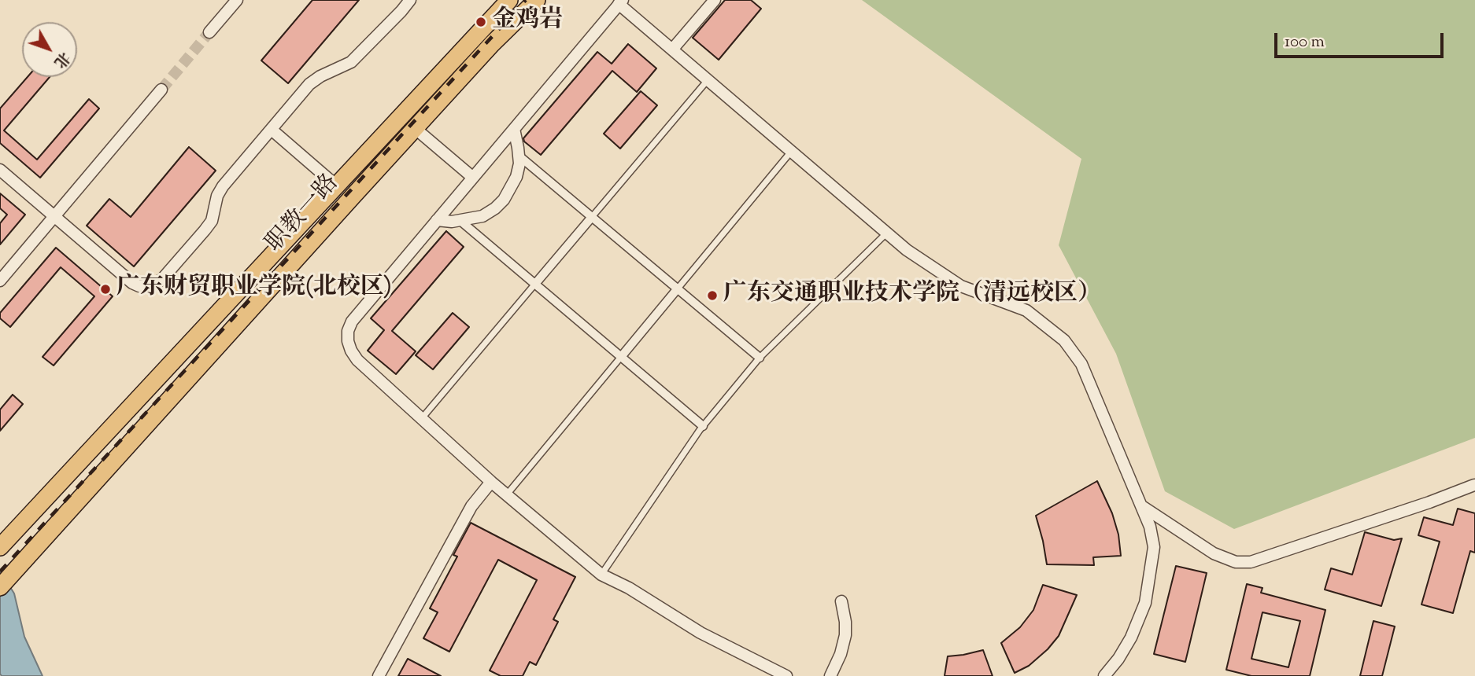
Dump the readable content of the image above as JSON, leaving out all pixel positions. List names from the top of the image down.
{
  "streets": {
    "main road": ["职教一路"]
  },
  "places": ["金鸡岩", "广东财贸职业学院(北校区)", "广东交通职业技术学院（清远校区）"],
  "scale_bar": "100 m",
  "north": "bottom right"
}
